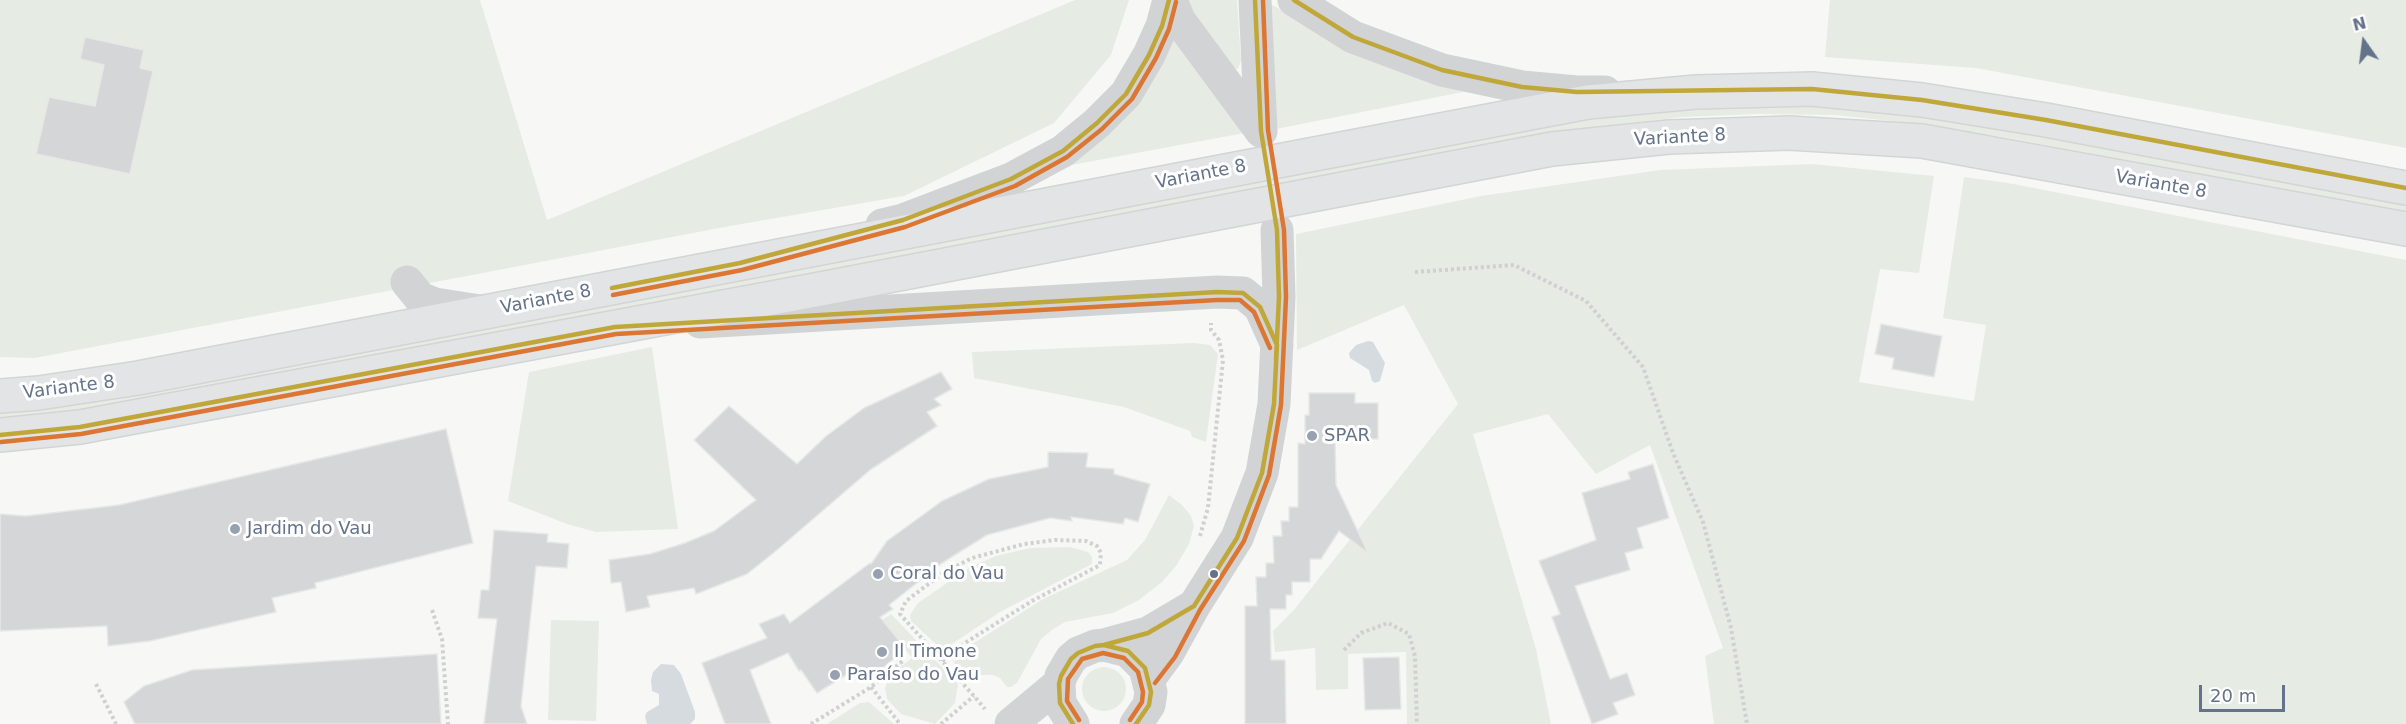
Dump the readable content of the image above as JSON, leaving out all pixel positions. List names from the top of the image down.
{
  "streets": {
    "main road": ["Variante 8"]
  },
  "places": [
    "SPAR",
    "Jardim do Vau",
    "Coral do Vau",
    "Il Timone",
    "Paraíso do Vau"
  ],
  "scale_bar": "20 m",
  "north": "top"
}
